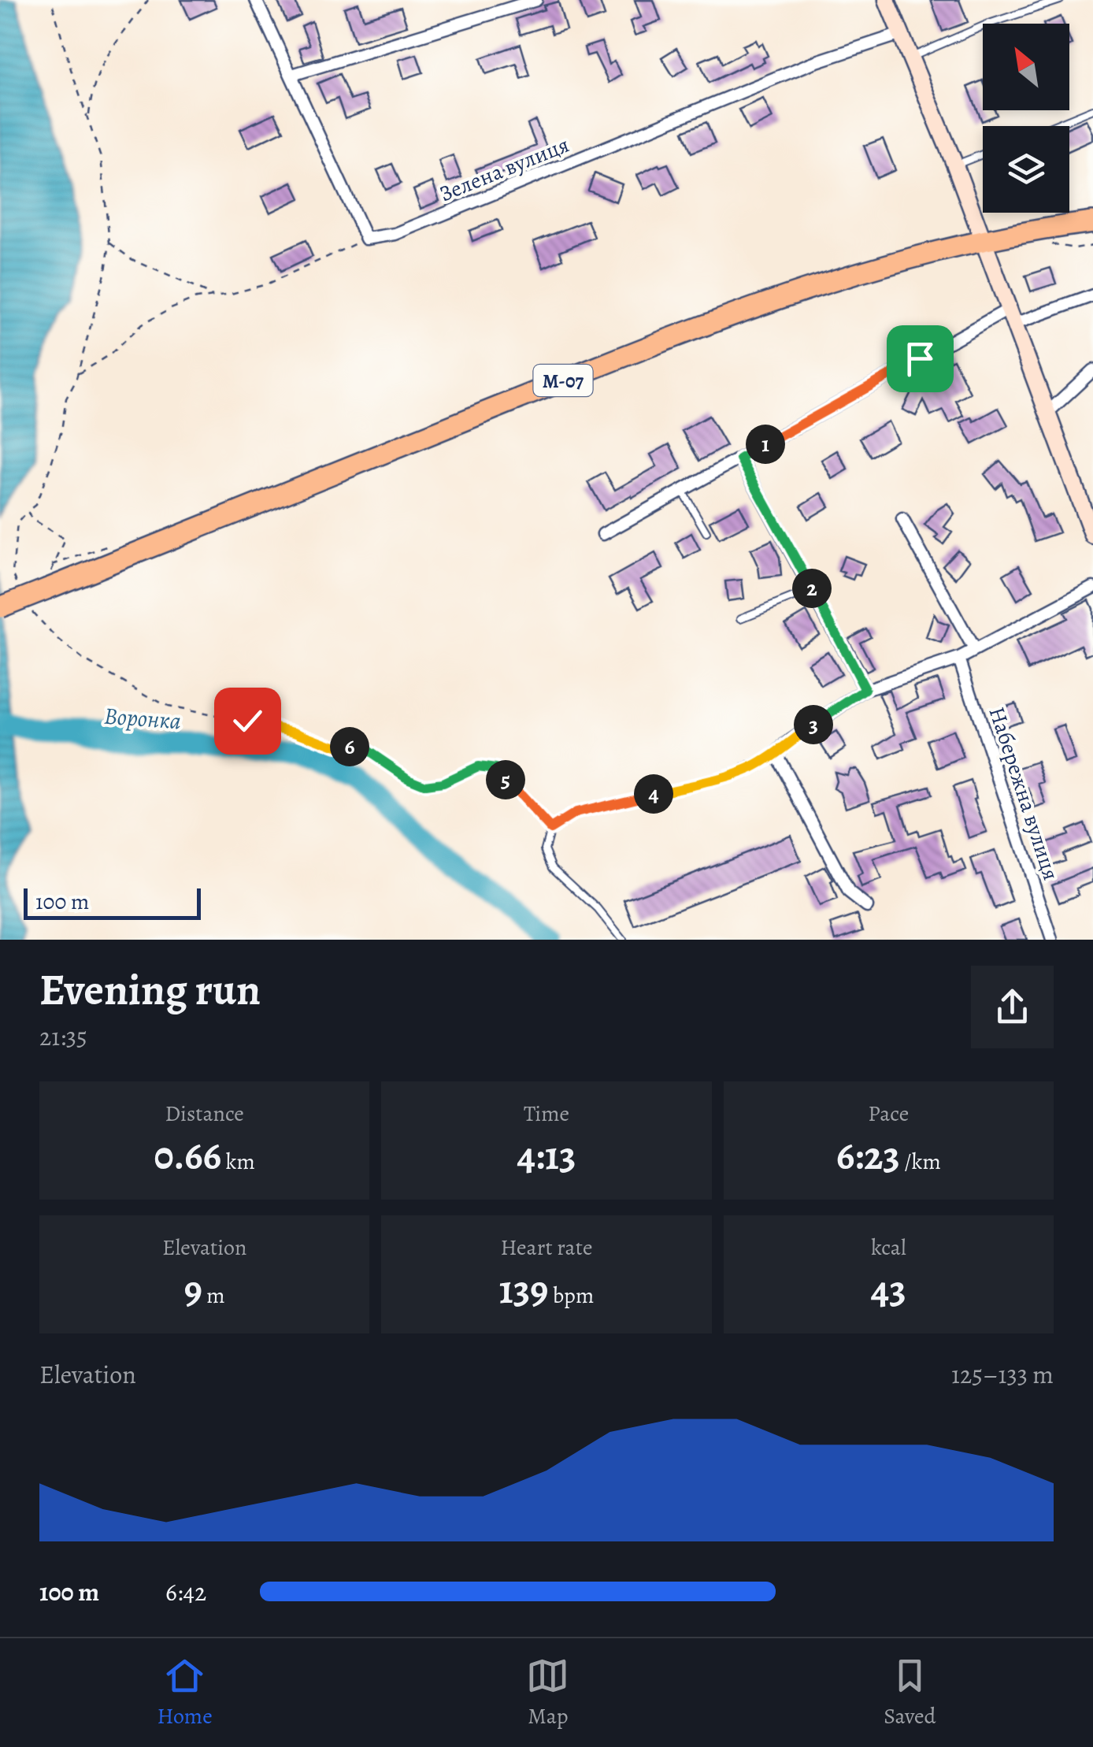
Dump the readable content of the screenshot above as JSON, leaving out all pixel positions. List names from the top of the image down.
{
  "streets": {
    "highway": ["М-07"],
    "street": ["Зелена вулиця", "Набережна вулиця"]
  },
  "water": ["Воронка"],
  "scale_bar": "100 m",
  "north": "top left",
  "page": {
    "pins": [
      "1",
      "2",
      "3",
      "6",
      "5",
      "4"
    ],
    "scale": "100 m",
    "heading": ["Evening run", "21:35"],
    "stats": [
      ["Distance", "0.66 km"],
      ["Time", "4:13"],
      ["Pace", "6:23 /km"],
      ["Elevation", "9 m"],
      ["Heart rate", "139 bpm"],
      ["kcal", "43"]
    ],
    "chart": ["Elevation", "125–133 m"],
    "list": [
      {
        "name": "100 m",
        "note": "6:42"
      }
    ],
    "tabs": ["Home", "Map", "Saved"]
  }
}
